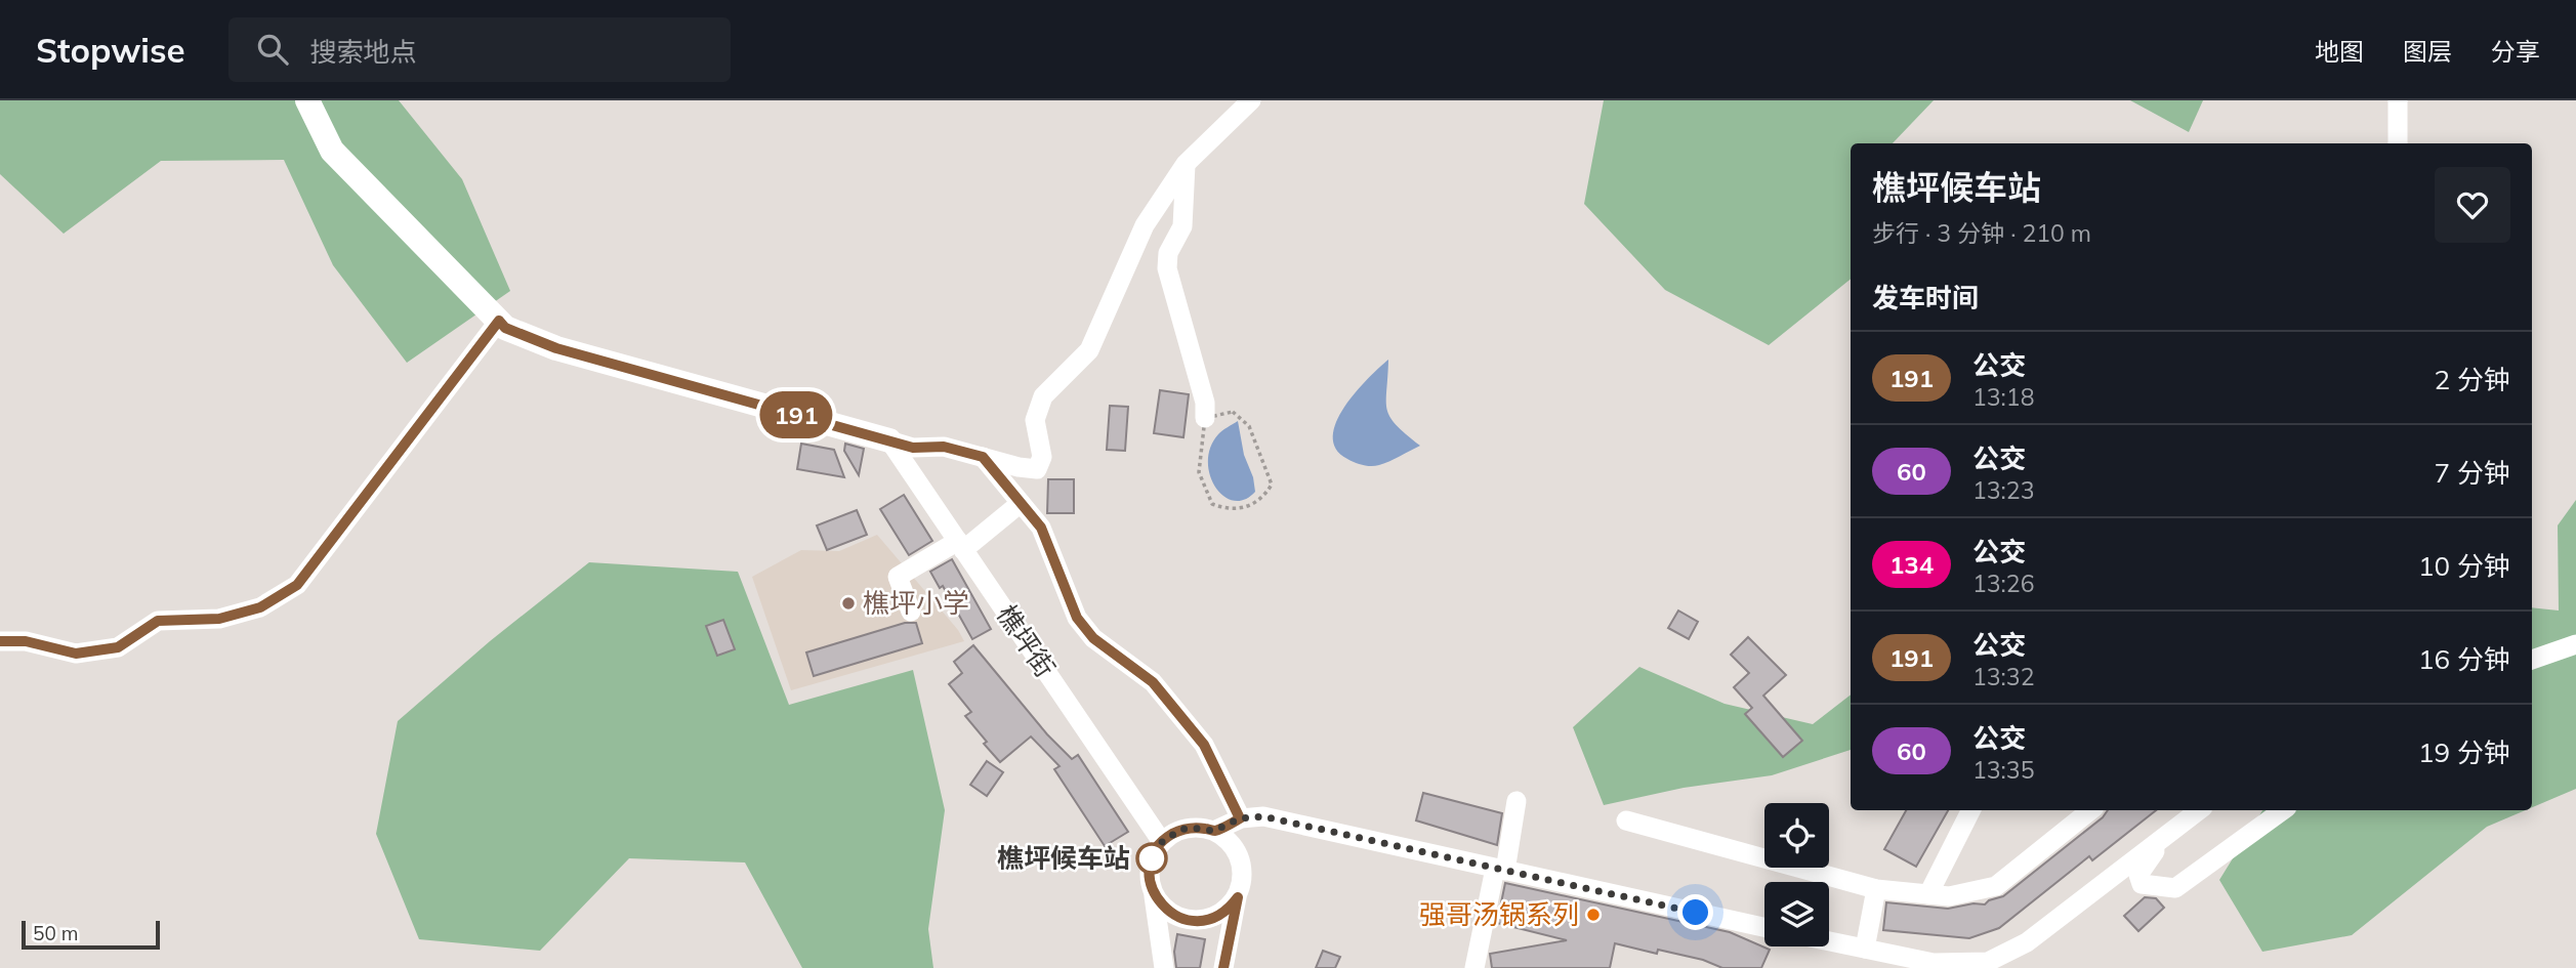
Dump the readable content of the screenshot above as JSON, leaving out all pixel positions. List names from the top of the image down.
{
  "streets": {
    "street": ["樵坪街"]
  },
  "places": ["樵坪小学", "樵坪候车站", "强哥汤锅系列"],
  "lines": ["bus line 191"],
  "scale_bar": "50 m",
  "page": {
    "header": "Stopwise",
    "search": "搜索地点",
    "nav": ["地图", "图层", "分享"],
    "on_map": "191",
    "heading": [
      ["樵坪候车站", "步行 · 3 分钟 · 210 m"],
      "发车时间"
    ],
    "list": [
      {
        "mark": "191",
        "name": "公交",
        "note": "13:18",
        "value": "2 分钟"
      },
      {
        "mark": "60",
        "name": "公交",
        "note": "13:23",
        "value": "7 分钟"
      },
      {
        "mark": "134",
        "name": "公交",
        "note": "13:26",
        "value": "10 分钟"
      },
      {
        "mark": "191",
        "name": "公交",
        "note": "13:32",
        "value": "16 分钟"
      },
      {
        "mark": "60",
        "name": "公交",
        "note": "13:35",
        "value": "19 分钟"
      }
    ],
    "scale": "50 m"
  }
}
